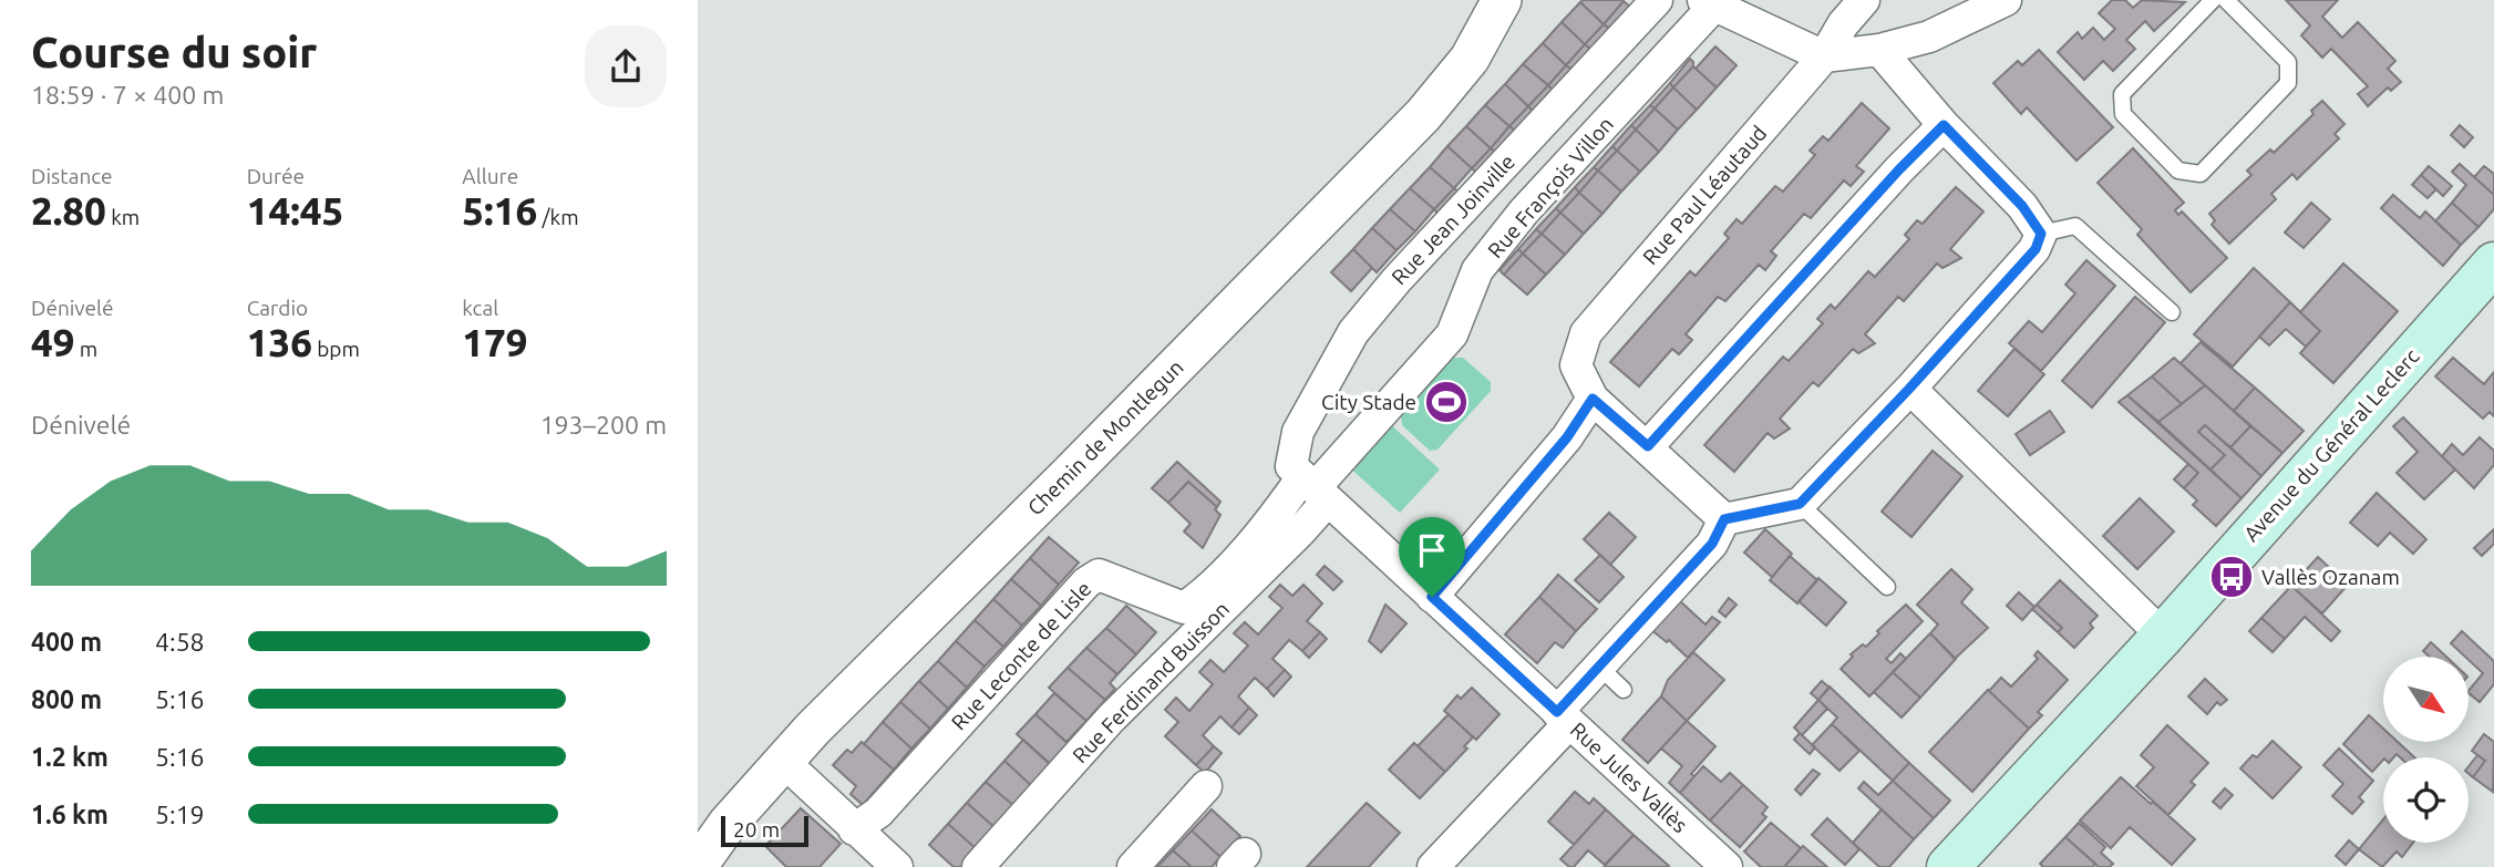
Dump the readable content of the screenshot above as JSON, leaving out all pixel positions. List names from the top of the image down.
{
  "streets": {
    "main road": ["Avenue du Général Leclerc"],
    "street": [
      "Rue François Villon",
      "Rue Paul Léautaud",
      "Rue Jean Joinville",
      "Chemin de Montlegun",
      "Rue Leconte de Lisle",
      "Rue Ferdinand Buisson",
      "Rue Jules Vallès"
    ]
  },
  "crossings": [
    ["Rue François Villon", "Rue Jean Joinville"],
    ["Rue François Villon", "Rue Leconte de Lisle"],
    ["Rue François Villon", "Rue Ferdinand Buisson"],
    ["Rue François Villon", "Rue Jules Vallès"],
    ["Rue Jean Joinville", "Rue Leconte de Lisle"],
    ["Rue Jean Joinville", "Rue Ferdinand Buisson"],
    ["Rue Jean Joinville", "Rue Jules Vallès"],
    ["Rue Leconte de Lisle", "Rue Ferdinand Buisson"],
    ["Rue Leconte de Lisle", "Rue Jules Vallès"],
    ["Rue Ferdinand Buisson", "Rue Jules Vallès"]
  ],
  "places": {
    "sports": ["City Stade"],
    "bus stop": ["Vallès Ozanam"]
  },
  "scale_bar": "20 m",
  "north": "bottom right",
  "page": {
    "heading": ["Course du soir", "18:59 · 7 × 400 m"],
    "stats": [
      ["Distance", "2.80 km"],
      ["Durée", "14:45"],
      ["Allure", "5:16 /km"],
      ["Dénivelé", "49 m"],
      ["Cardio", "136 bpm"],
      ["kcal", "179"]
    ],
    "chart": ["Dénivelé", "193–200 m"],
    "list": [
      {
        "name": "400 m",
        "note": "4:58"
      },
      {
        "name": "800 m",
        "note": "5:16"
      },
      {
        "name": "1.2 km",
        "note": "5:16"
      },
      {
        "name": "1.6 km",
        "note": "5:19"
      }
    ],
    "scale": "20 m"
  }
}
